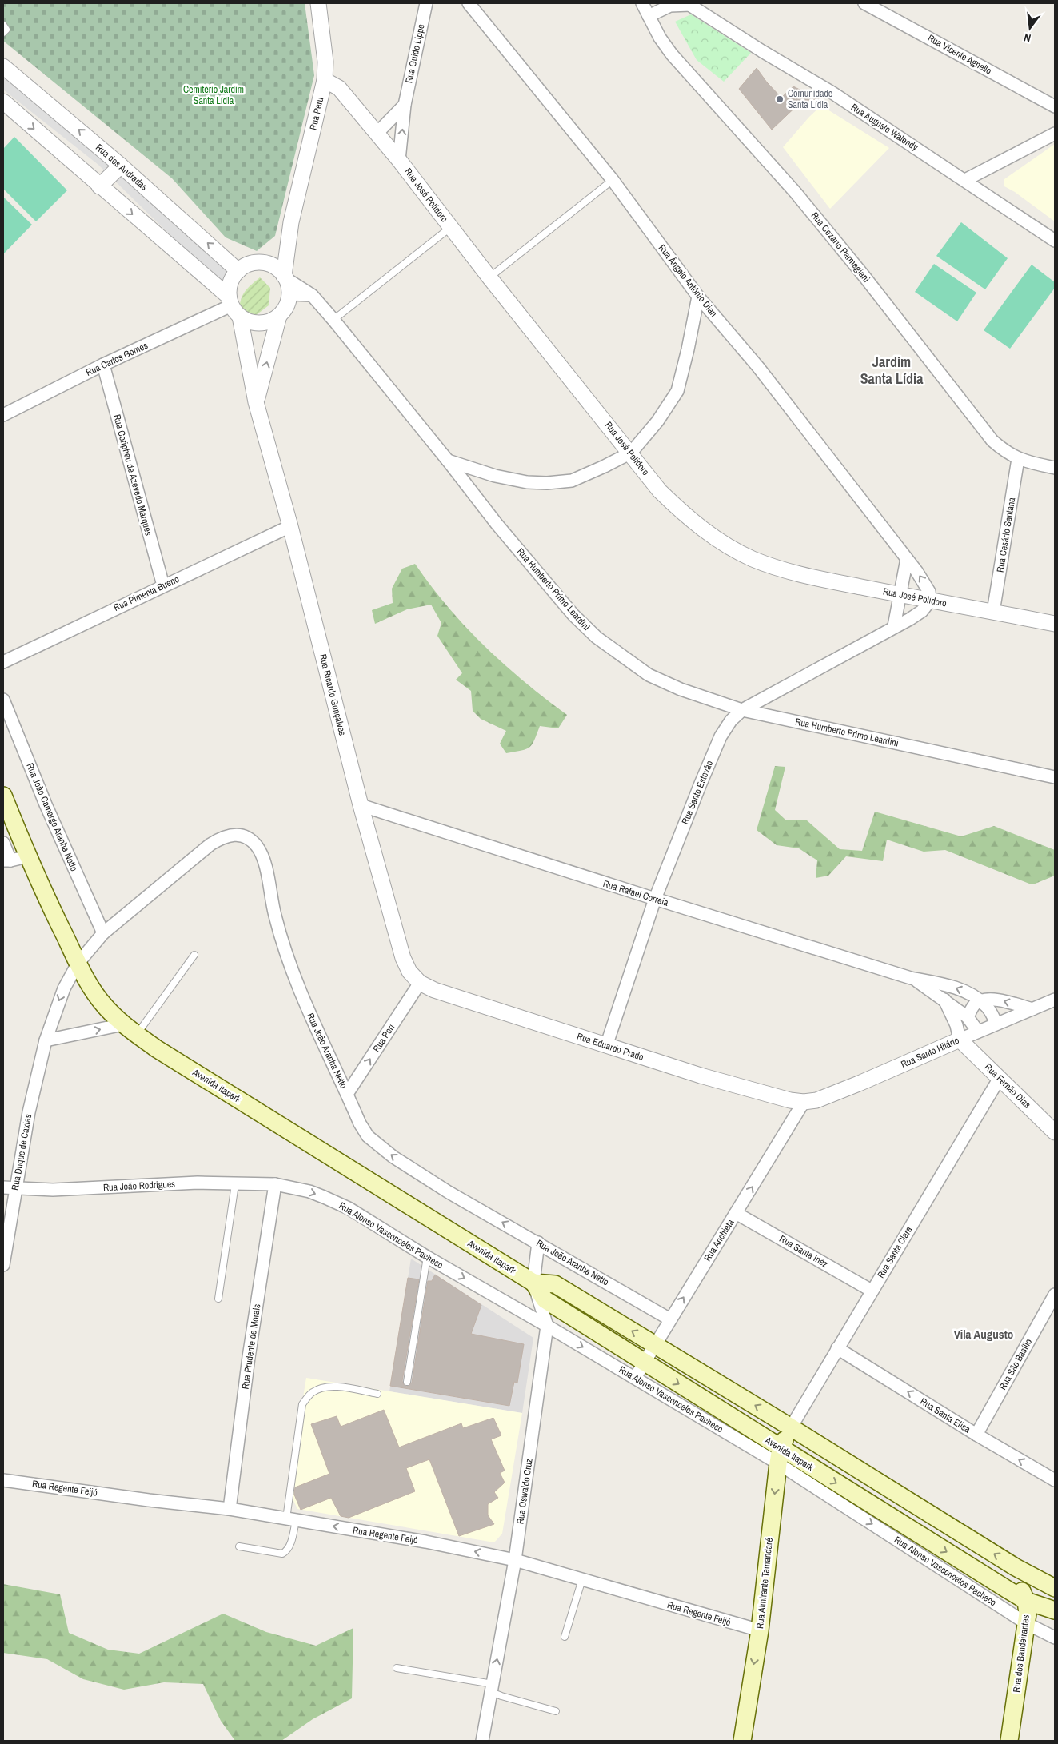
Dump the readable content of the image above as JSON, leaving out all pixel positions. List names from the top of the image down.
{
  "streets": {
    "main road": ["Avenida Itapark", "Rua Almirante Tamandaré", "Rua dos Bandeirantes"],
    "street": [
      "Rua Guido Lippe",
      "Rua Vicente Agnello",
      "Rua Peru",
      "Rua Augusto Walendy",
      "Rua dos Andradas",
      "Rua José Polidoro",
      "Rua Cezário Parmegiani",
      "Rua Ângelo Antônio Dian",
      "Rua Carlos Gomes",
      "Rua Coripheu de Azevedo Marques",
      "Rua Cesário Santana",
      "Rua Humberto Primo Leardini",
      "Rua Pimenta Bueno",
      "Rua Ricardo Gonçalves",
      "Rua Santo Estevão",
      "Rua João Camargo Aranha Netto",
      "Rua Rafael Correia",
      "Rua Peri",
      "Rua Eduardo Prado",
      "Rua João Aranha Netto",
      "Rua Santo Hilário",
      "Rua Fernão Dias",
      "Rua Duque de Caxias",
      "Rua João Rodrigues",
      "Rua Alonso Vasconcelos Pacheco",
      "Rua Anchieta",
      "Rua Santa Inêz",
      "Rua Santa Clara",
      "Rua Prudente de Morais",
      "Rua São Basílio",
      "Rua Santa Elisa",
      "Rua Regente Feijó",
      "Rua Oswaldo Cruz"
    ]
  },
  "crossings": [
    ["Rua Guido Lippe", "Rua José Polidoro"],
    ["Rua Peru", "Rua dos Andradas"],
    ["Rua Peru", "Rua José Polidoro"],
    ["Rua Peru", "Rua Carlos Gomes"],
    ["Rua Peru", "Rua Humberto Primo Leardini"],
    ["Rua Peru", "Rua Ricardo Gonçalves"],
    ["Rua Augusto Walendy", "Rua Cezário Parmegiani"],
    ["Rua dos Andradas", "Rua Carlos Gomes"],
    ["Rua dos Andradas", "Rua Humberto Primo Leardini"],
    ["Rua dos Andradas", "Rua Ricardo Gonçalves"],
    ["Rua José Polidoro", "Rua Ângelo Antônio Dian"],
    ["Rua José Polidoro", "Rua Cesário Santana"],
    ["Rua José Polidoro", "Rua Santo Estevão"],
    ["Rua Cezário Parmegiani", "Rua Cesário Santana"],
    ["Rua Ângelo Antônio Dian", "Rua Santo Estevão"],
    ["Rua Carlos Gomes", "Rua Coripheu de Azevedo Marques"],
    ["Rua Carlos Gomes", "Rua Humberto Primo Leardini"],
    ["Rua Carlos Gomes", "Rua Ricardo Gonçalves"],
    ["Rua Coripheu de Azevedo Marques", "Rua Pimenta Bueno"],
    ["Rua Humberto Primo Leardini", "Rua Ricardo Gonçalves"],
    ["Rua Humberto Primo Leardini", "Rua Santo Estevão"],
    ["Rua Pimenta Bueno", "Rua Ricardo Gonçalves"],
    ["Rua Ricardo Gonçalves", "Rua Rafael Correia"],
    ["Rua Ricardo Gonçalves", "Rua Peri"],
    ["Rua Ricardo Gonçalves", "Rua Eduardo Prado"],
    ["Rua Santo Estevão", "Rua Rafael Correia"],
    ["Rua Santo Estevão", "Rua Eduardo Prado"],
    ["Rua João Camargo Aranha Netto", "Rua João Aranha Netto"],
    ["Rua Rafael Correia", "Rua Santo Hilário"],
    ["Rua Peri", "Rua Eduardo Prado"],
    ["Rua Peri", "Rua João Aranha Netto"],
    ["Rua Eduardo Prado", "Rua Santo Hilário"],
    ["Rua Eduardo Prado", "Rua Anchieta"],
    ["Rua João Aranha Netto", "Avenida Itapark"],
    ["Rua João Aranha Netto", "Rua Duque de Caxias"],
    ["Rua João Aranha Netto", "Rua Anchieta"],
    ["Rua João Aranha Netto", "Rua Oswaldo Cruz"],
    ["Rua Santo Hilário", "Rua Fernão Dias"],
    ["Rua Santo Hilário", "Rua Anchieta"],
    ["Avenida Itapark", "Rua Duque de Caxias"],
    ["Avenida Itapark", "Rua Alonso Vasconcelos Pacheco"],
    ["Avenida Itapark", "Rua Anchieta"],
    ["Avenida Itapark", "Rua Santa Clara"],
    ["Avenida Itapark", "Rua Oswaldo Cruz"],
    ["Avenida Itapark", "Rua Almirante Tamandaré"],
    ["Avenida Itapark", "Rua dos Bandeirantes"],
    ["Rua Fernão Dias", "Rua Santa Clara"],
    ["Rua Duque de Caxias", "Rua João Rodrigues"],
    ["Rua João Rodrigues", "Rua Alonso Vasconcelos Pacheco"],
    ["Rua João Rodrigues", "Rua Prudente de Morais"],
    ["Rua Alonso Vasconcelos Pacheco", "Rua Anchieta"],
    ["Rua Alonso Vasconcelos Pacheco", "Rua Prudente de Morais"],
    ["Rua Alonso Vasconcelos Pacheco", "Rua Oswaldo Cruz"],
    ["Rua Alonso Vasconcelos Pacheco", "Rua Almirante Tamandaré"],
    ["Rua Alonso Vasconcelos Pacheco", "Rua dos Bandeirantes"],
    ["Rua Anchieta", "Rua Santa Inêz"],
    ["Rua Santa Inêz", "Rua Santa Clara"],
    ["Rua Santa Clara", "Rua Santa Elisa"],
    ["Rua Santa Clara", "Rua Almirante Tamandaré"],
    ["Rua Prudente de Morais", "Rua Regente Feijó"],
    ["Rua São Basílio", "Rua Santa Elisa"],
    ["Rua Regente Feijó", "Rua Oswaldo Cruz"],
    ["Rua Regente Feijó", "Rua Almirante Tamandaré"]
  ],
  "one_way": [
    "Rua Peri",
    "Rua Alonso Vasconcelos Pacheco",
    "Rua Anchieta",
    "Rua Santa Elisa",
    "Rua Almirante Tamandaré"
  ],
  "districts": ["Jardim Santa Lídia", "Vila Augusto"],
  "parks": ["Cemitério Jardim Santa Lídia"],
  "places": ["Comunidade Santa Lídia"],
  "north": "bottom"
}
